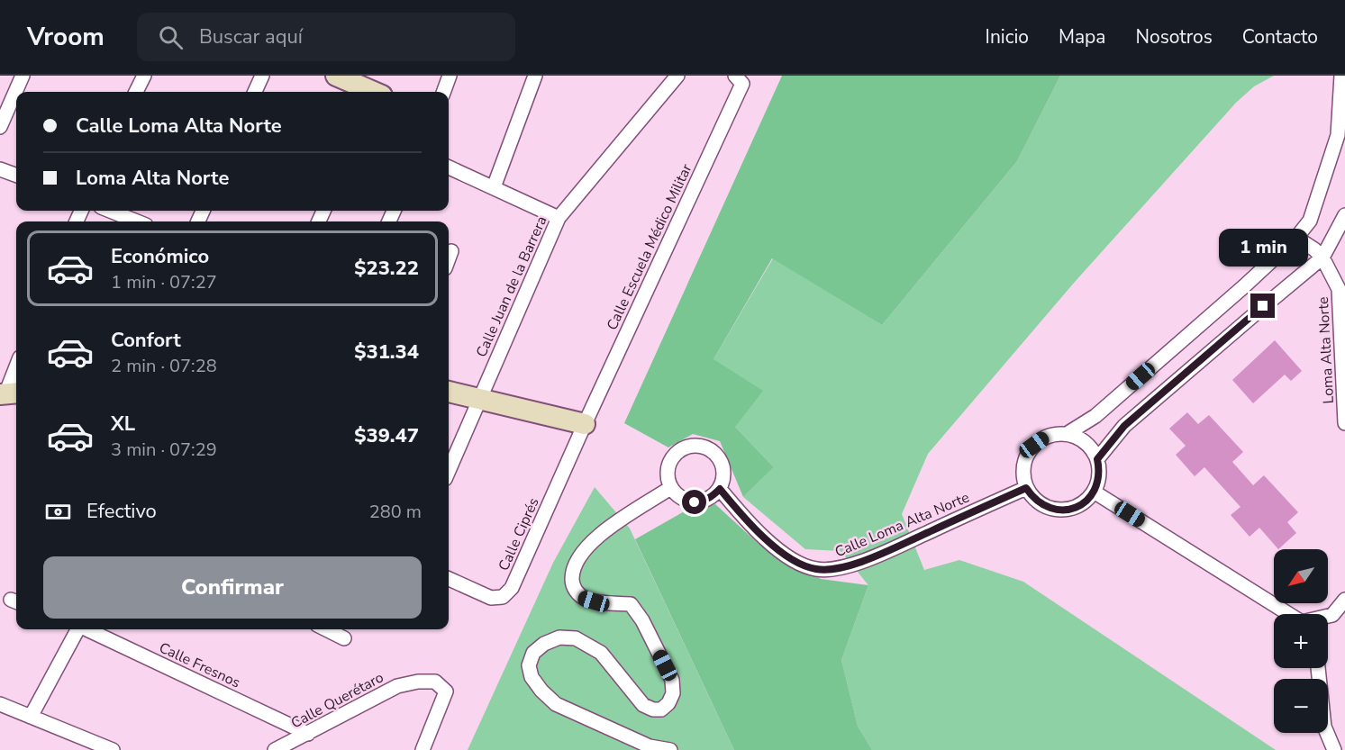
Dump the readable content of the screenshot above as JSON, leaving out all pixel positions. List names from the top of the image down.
{
  "streets": {
    "street": [
      "Calle Escuela Médico Militar",
      "Calle Juan de la Barrera",
      "Loma Alta Norte",
      "Calle Loma Alta Norte",
      "Calle Ciprés",
      "Calle Fresnos",
      "Calle Querétaro"
    ]
  },
  "crossings": [
    ["Calle Escuela Médico Militar", "Calle Ciprés"],
    ["Calle Fresnos", "Calle Querétaro"]
  ],
  "north": "bottom left",
  "page": {
    "header": "Vroom",
    "search": "Buscar aquí",
    "nav": [
      "Inicio",
      "Mapa",
      "Nosotros",
      "Contacto"
    ],
    "banner": ["Calle Loma Alta Norte", "Loma Alta Norte"],
    "bubble": "1 min",
    "list": [
      {
        "name": "Económico",
        "note": "1 min · 07:27",
        "value": "$23.22"
      },
      {
        "name": "Confort",
        "note": "2 min · 07:28",
        "value": "$31.34"
      },
      {
        "name": "XL",
        "note": "3 min · 07:29",
        "value": "$39.47"
      }
    ],
    "pay": ["Efectivo", "280 m"],
    "buttons": "Confirmar",
    "map_buttons": ["+", "−"]
  }
}
